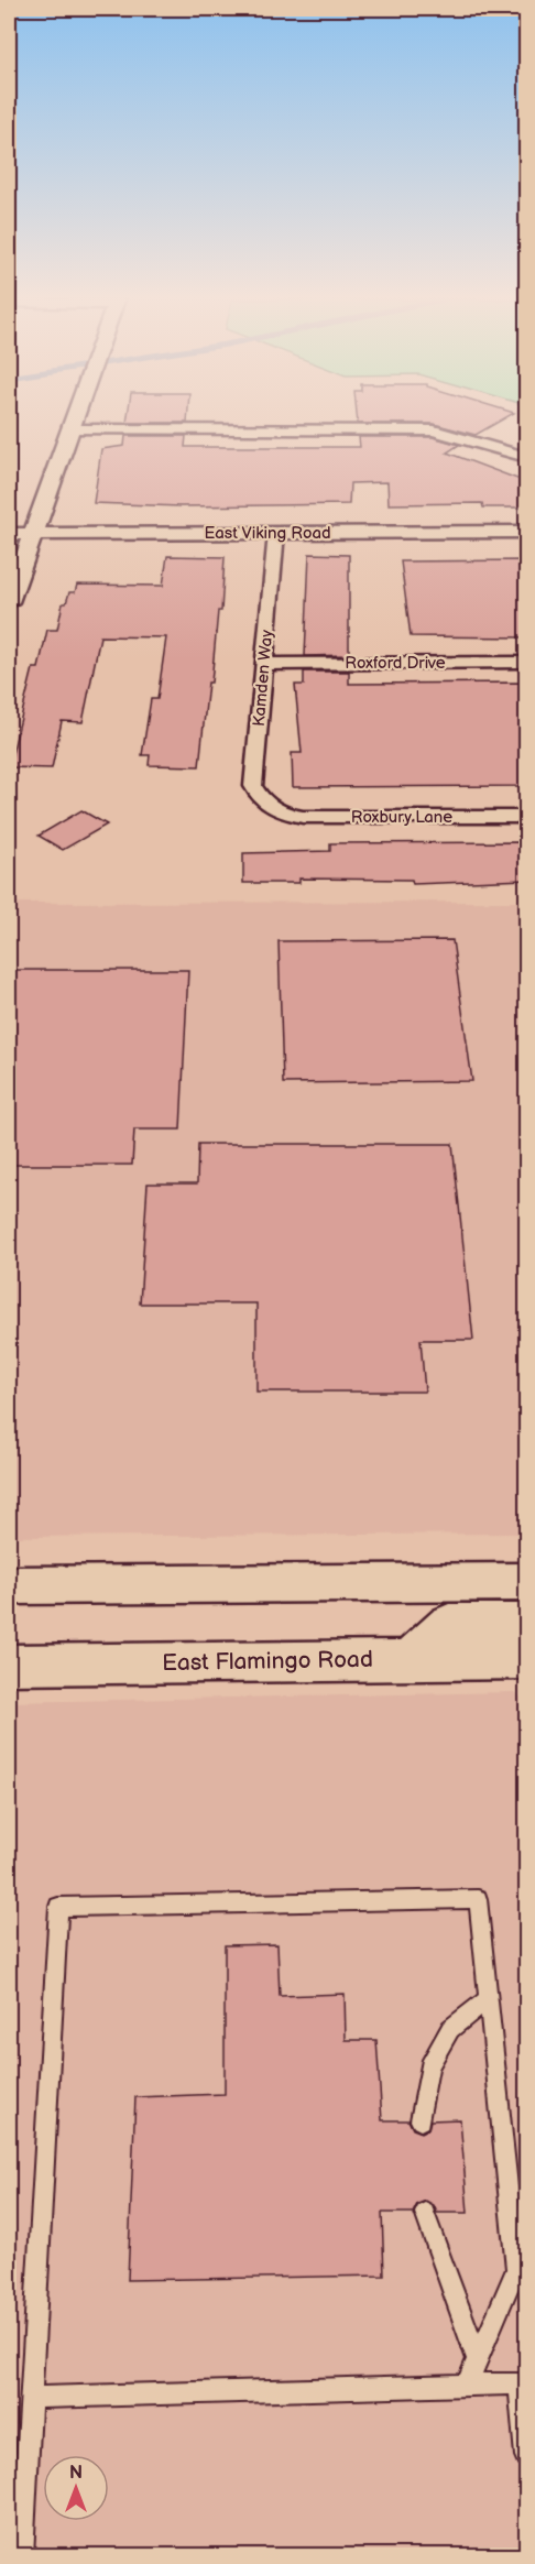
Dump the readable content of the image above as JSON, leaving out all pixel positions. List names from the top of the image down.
{
  "streets": {
    "main road": ["East Flamingo Road"],
    "street": [
      "East Viking Road",
      "Roxford Drive",
      "Kamden Way",
      "Roxbury Lane"
    ]
  },
  "crossings": [
    ["East Viking Road", "Kamden Way"],
    ["Roxford Drive", "Kamden Way"],
    ["Kamden Way", "Roxbury Lane"]
  ],
  "north": "top"
}
